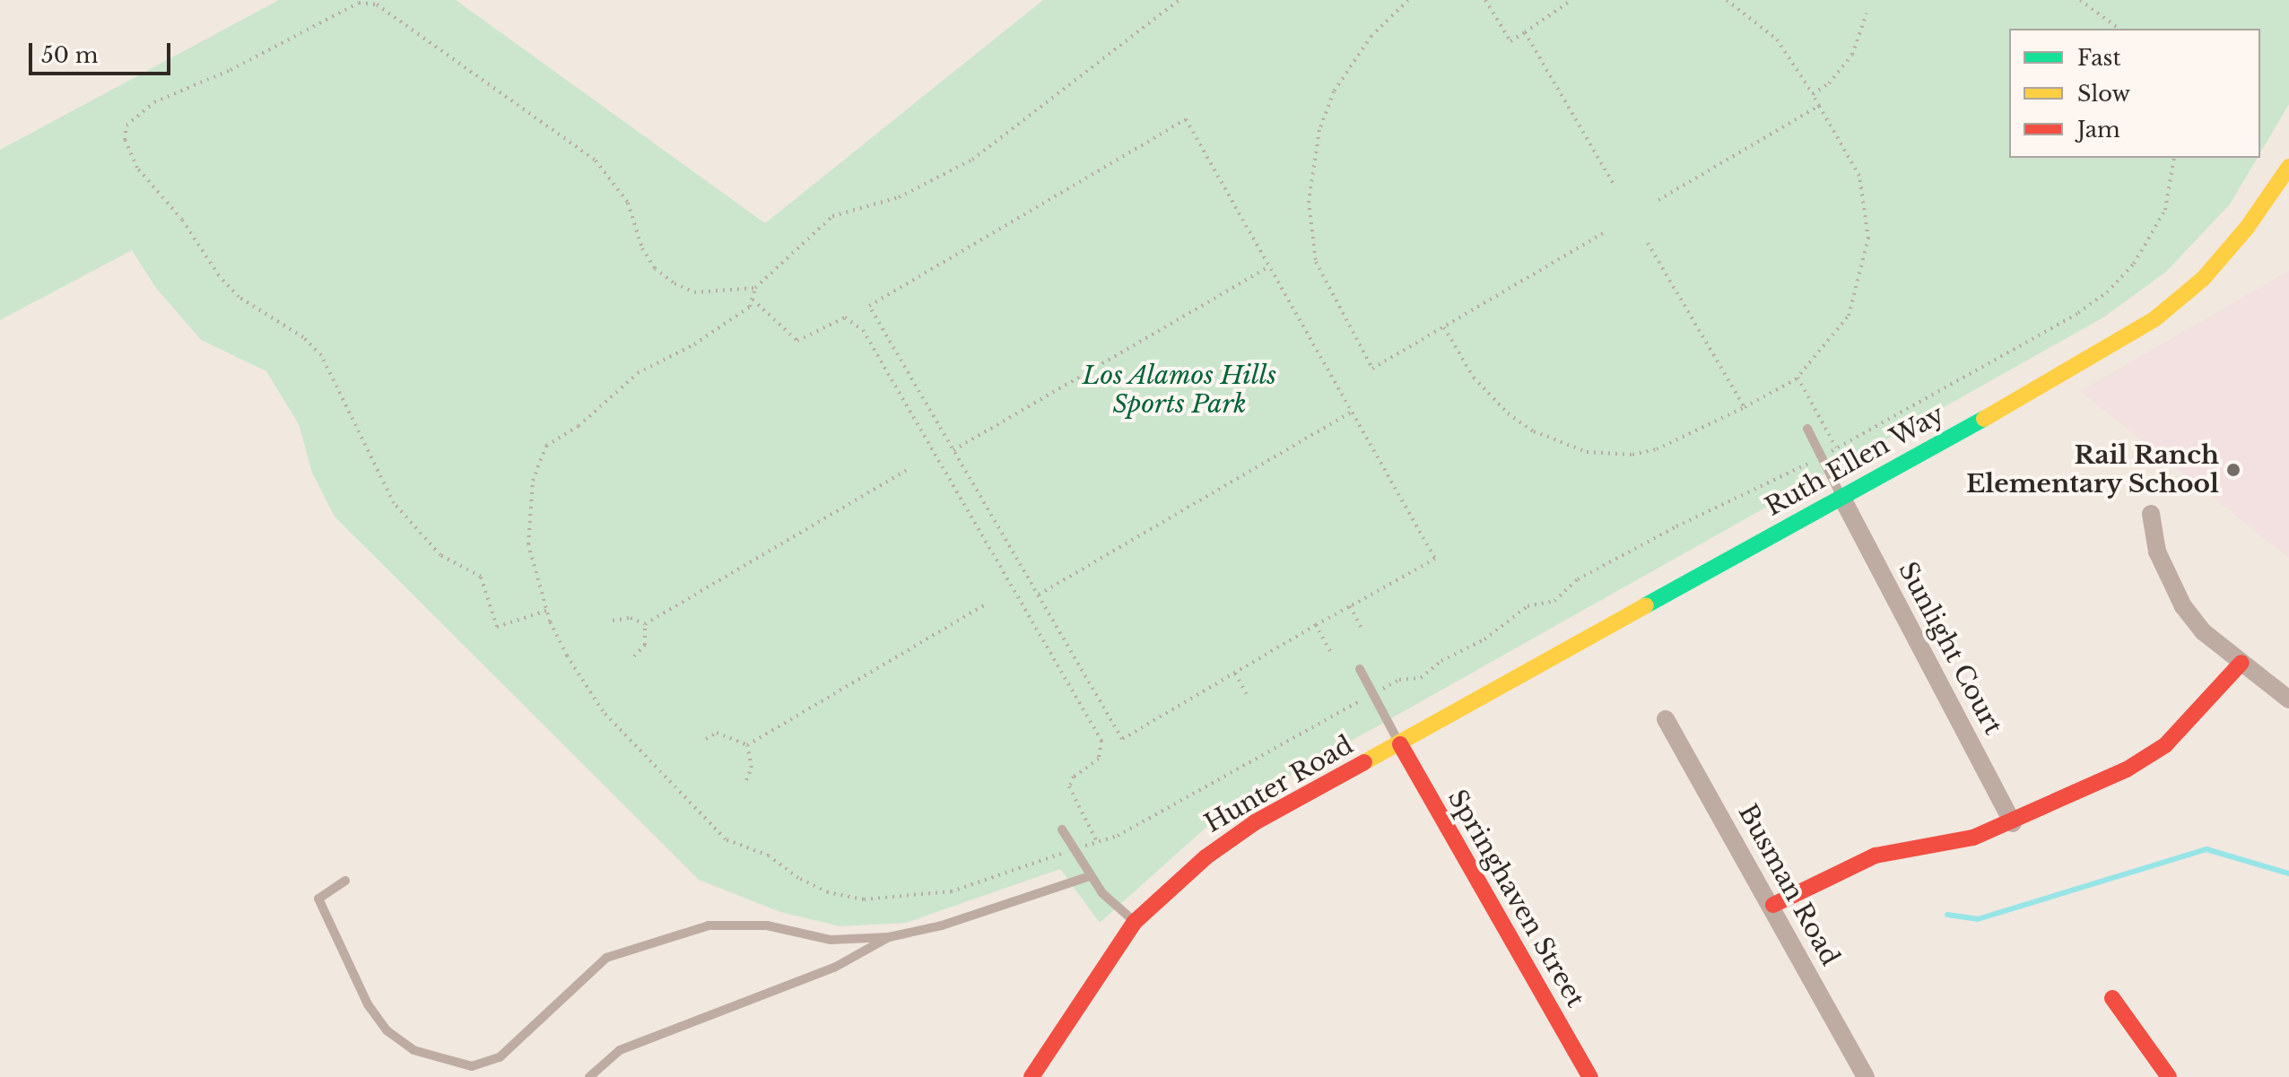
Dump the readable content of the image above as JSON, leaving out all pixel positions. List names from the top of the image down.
{
  "streets": {
    "street": [
      "Ruth Ellen Way",
      "Sunlight Court",
      "Hunter Road",
      "Busman Road",
      "Springhaven Street"
    ]
  },
  "crossings": [
    ["Ruth Ellen Way", "Sunlight Court"],
    ["Ruth Ellen Way", "Hunter Road"],
    ["Ruth Ellen Way", "Springhaven Street"],
    ["Hunter Road", "Springhaven Street"]
  ],
  "parks": ["Los Alamos Hills Sports Park"],
  "places": ["Rail Ranch Elementary School"],
  "legend": ["Fast", "Slow", "Jam"],
  "scale_bar": "50 m"
}
